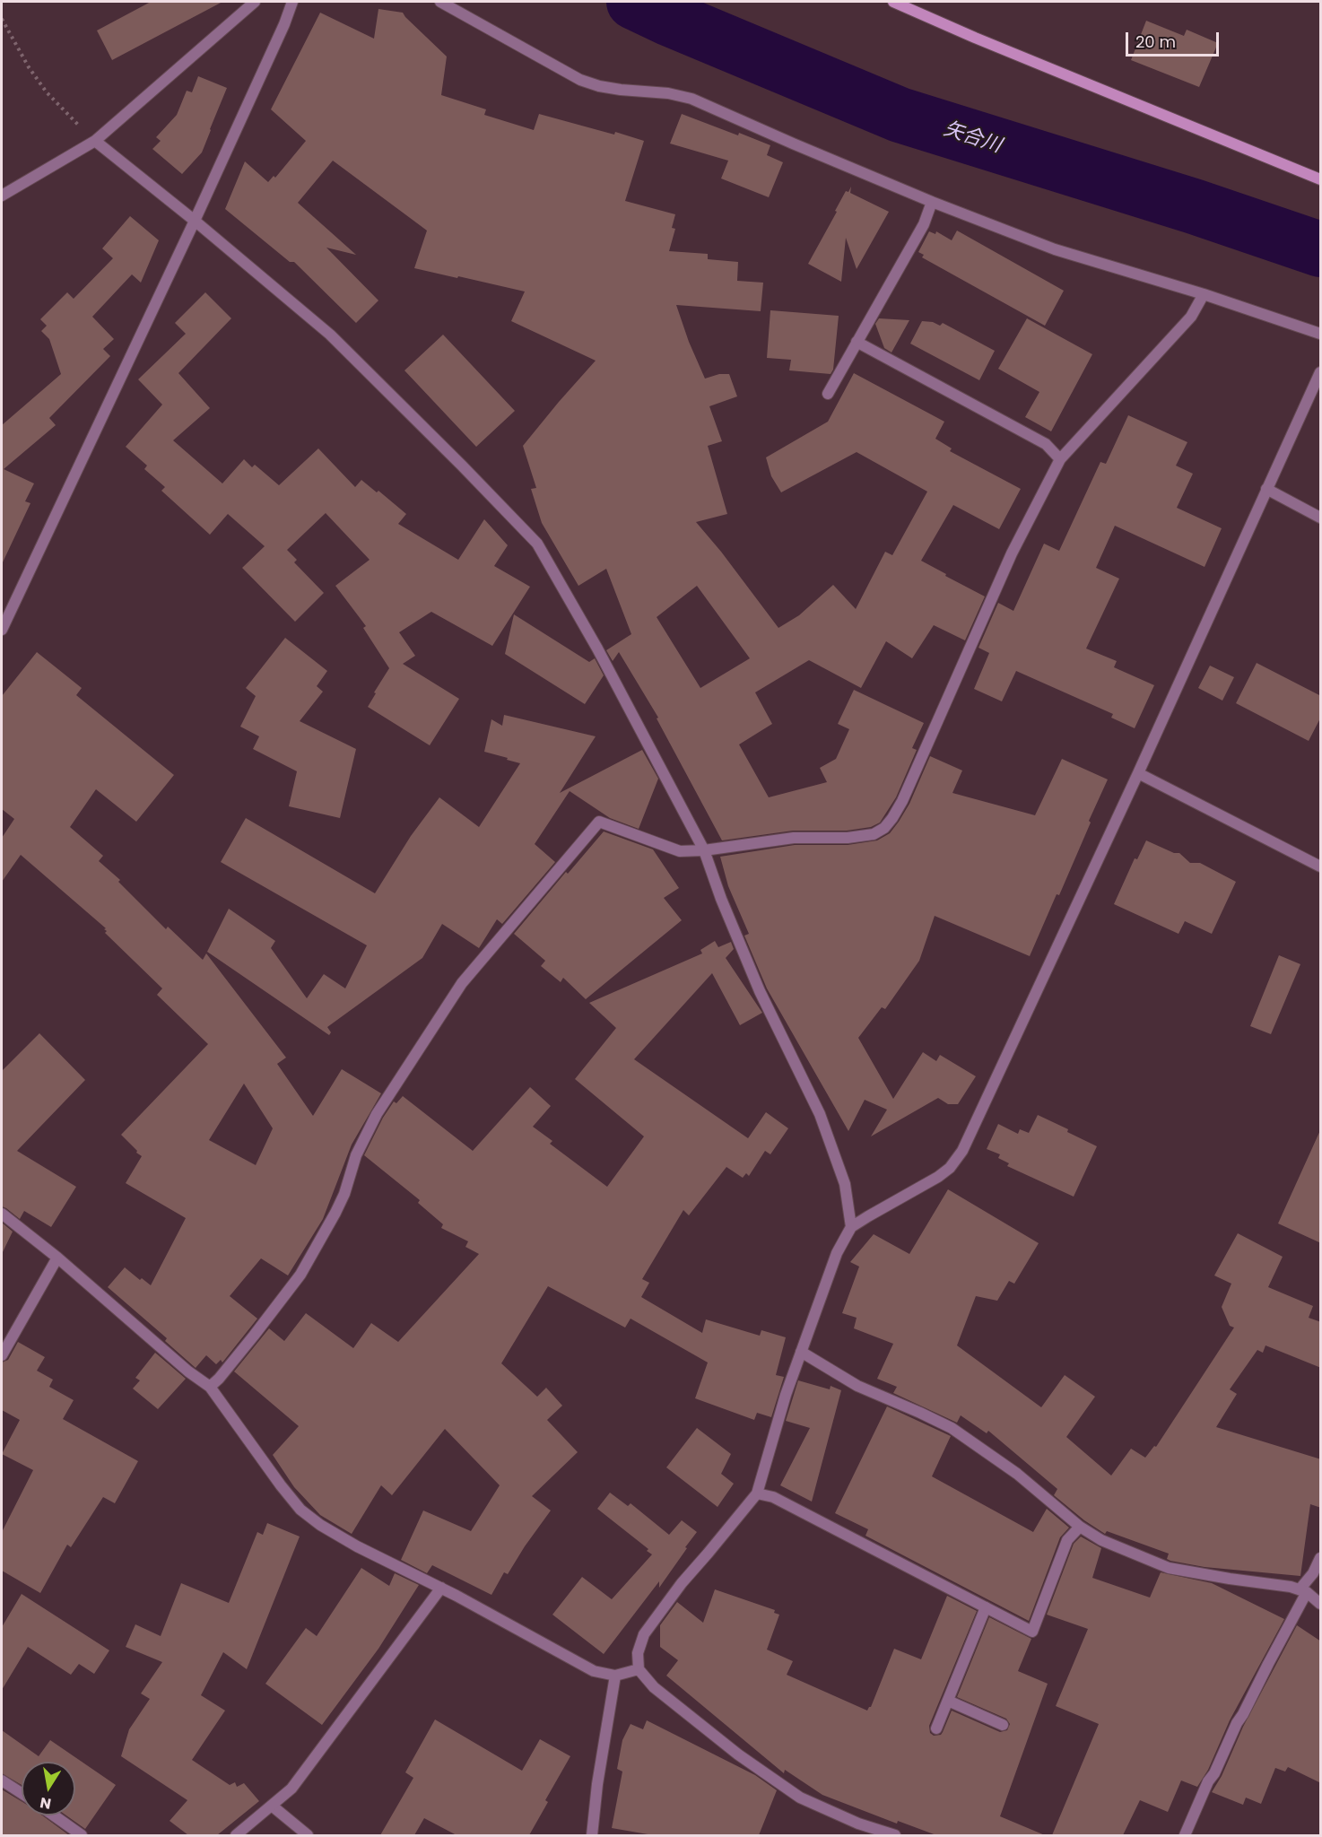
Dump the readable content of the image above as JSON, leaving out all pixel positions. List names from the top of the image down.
{
  "water": ["矢合川"],
  "scale_bar": "20 m",
  "north": "bottom"
}
